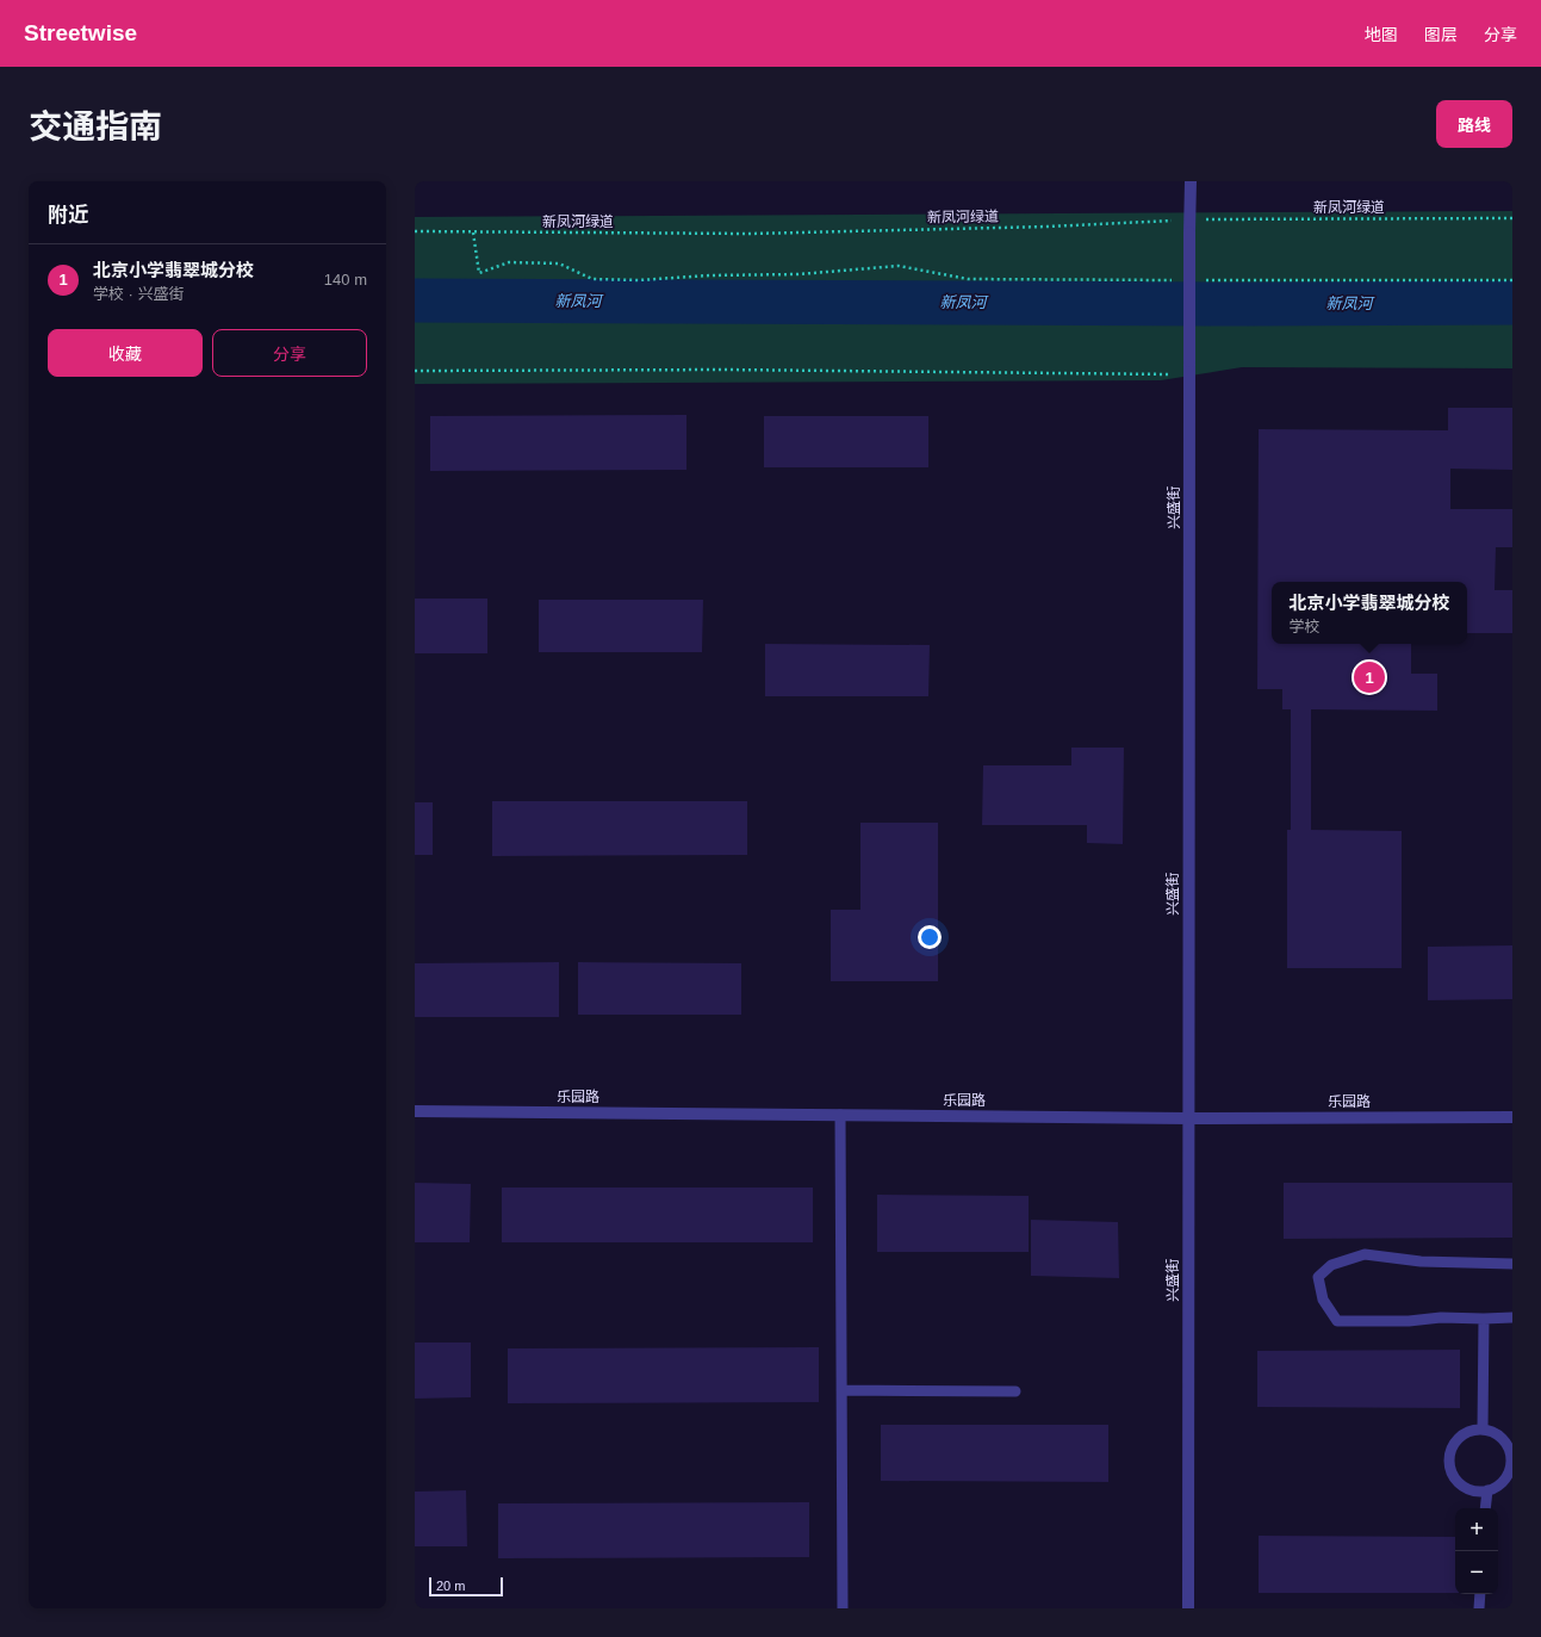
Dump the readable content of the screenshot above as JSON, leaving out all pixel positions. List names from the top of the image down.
{
  "streets": {
    "street": ["兴盛街", "乐园路"],
    "path": ["新凤河绿道"]
  },
  "crossings": [
    ["新凤河绿道", "兴盛街"],
    ["兴盛街", "乐园路"]
  ],
  "water": ["新凤河"],
  "scale_bar": "20 m",
  "page": {
    "header": "Streetwise",
    "nav": ["地图", "图层", "分享"],
    "title": "交通指南",
    "buttons": [
      "路线",
      ["收藏", "分享"]
    ],
    "heading": "附近",
    "list": [
      {
        "mark": "1",
        "name": "北京小学翡翠城分校",
        "note": "学校 · 兴盛街",
        "value": "140 m"
      }
    ],
    "popup": ["北京小学翡翠城分校", "学校"],
    "pins": "1",
    "map_buttons": ["+", "−"],
    "scale": "20 m"
  }
}
